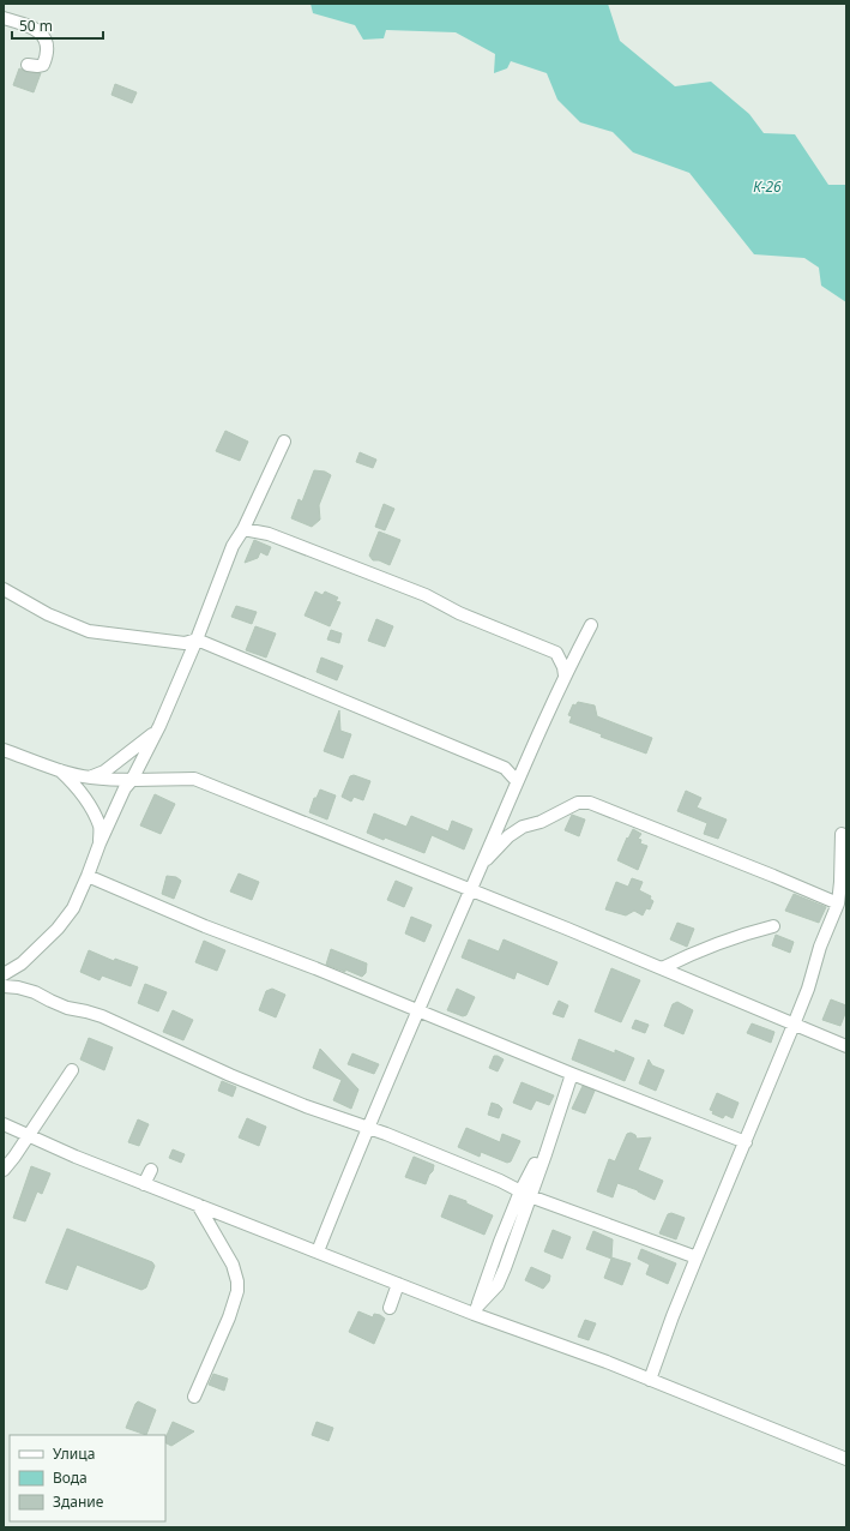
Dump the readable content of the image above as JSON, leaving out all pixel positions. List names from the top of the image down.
{
  "water": ["К-26"],
  "legend": ["Улица", "Вода", "Здание"],
  "scale_bar": "50 m"
}
